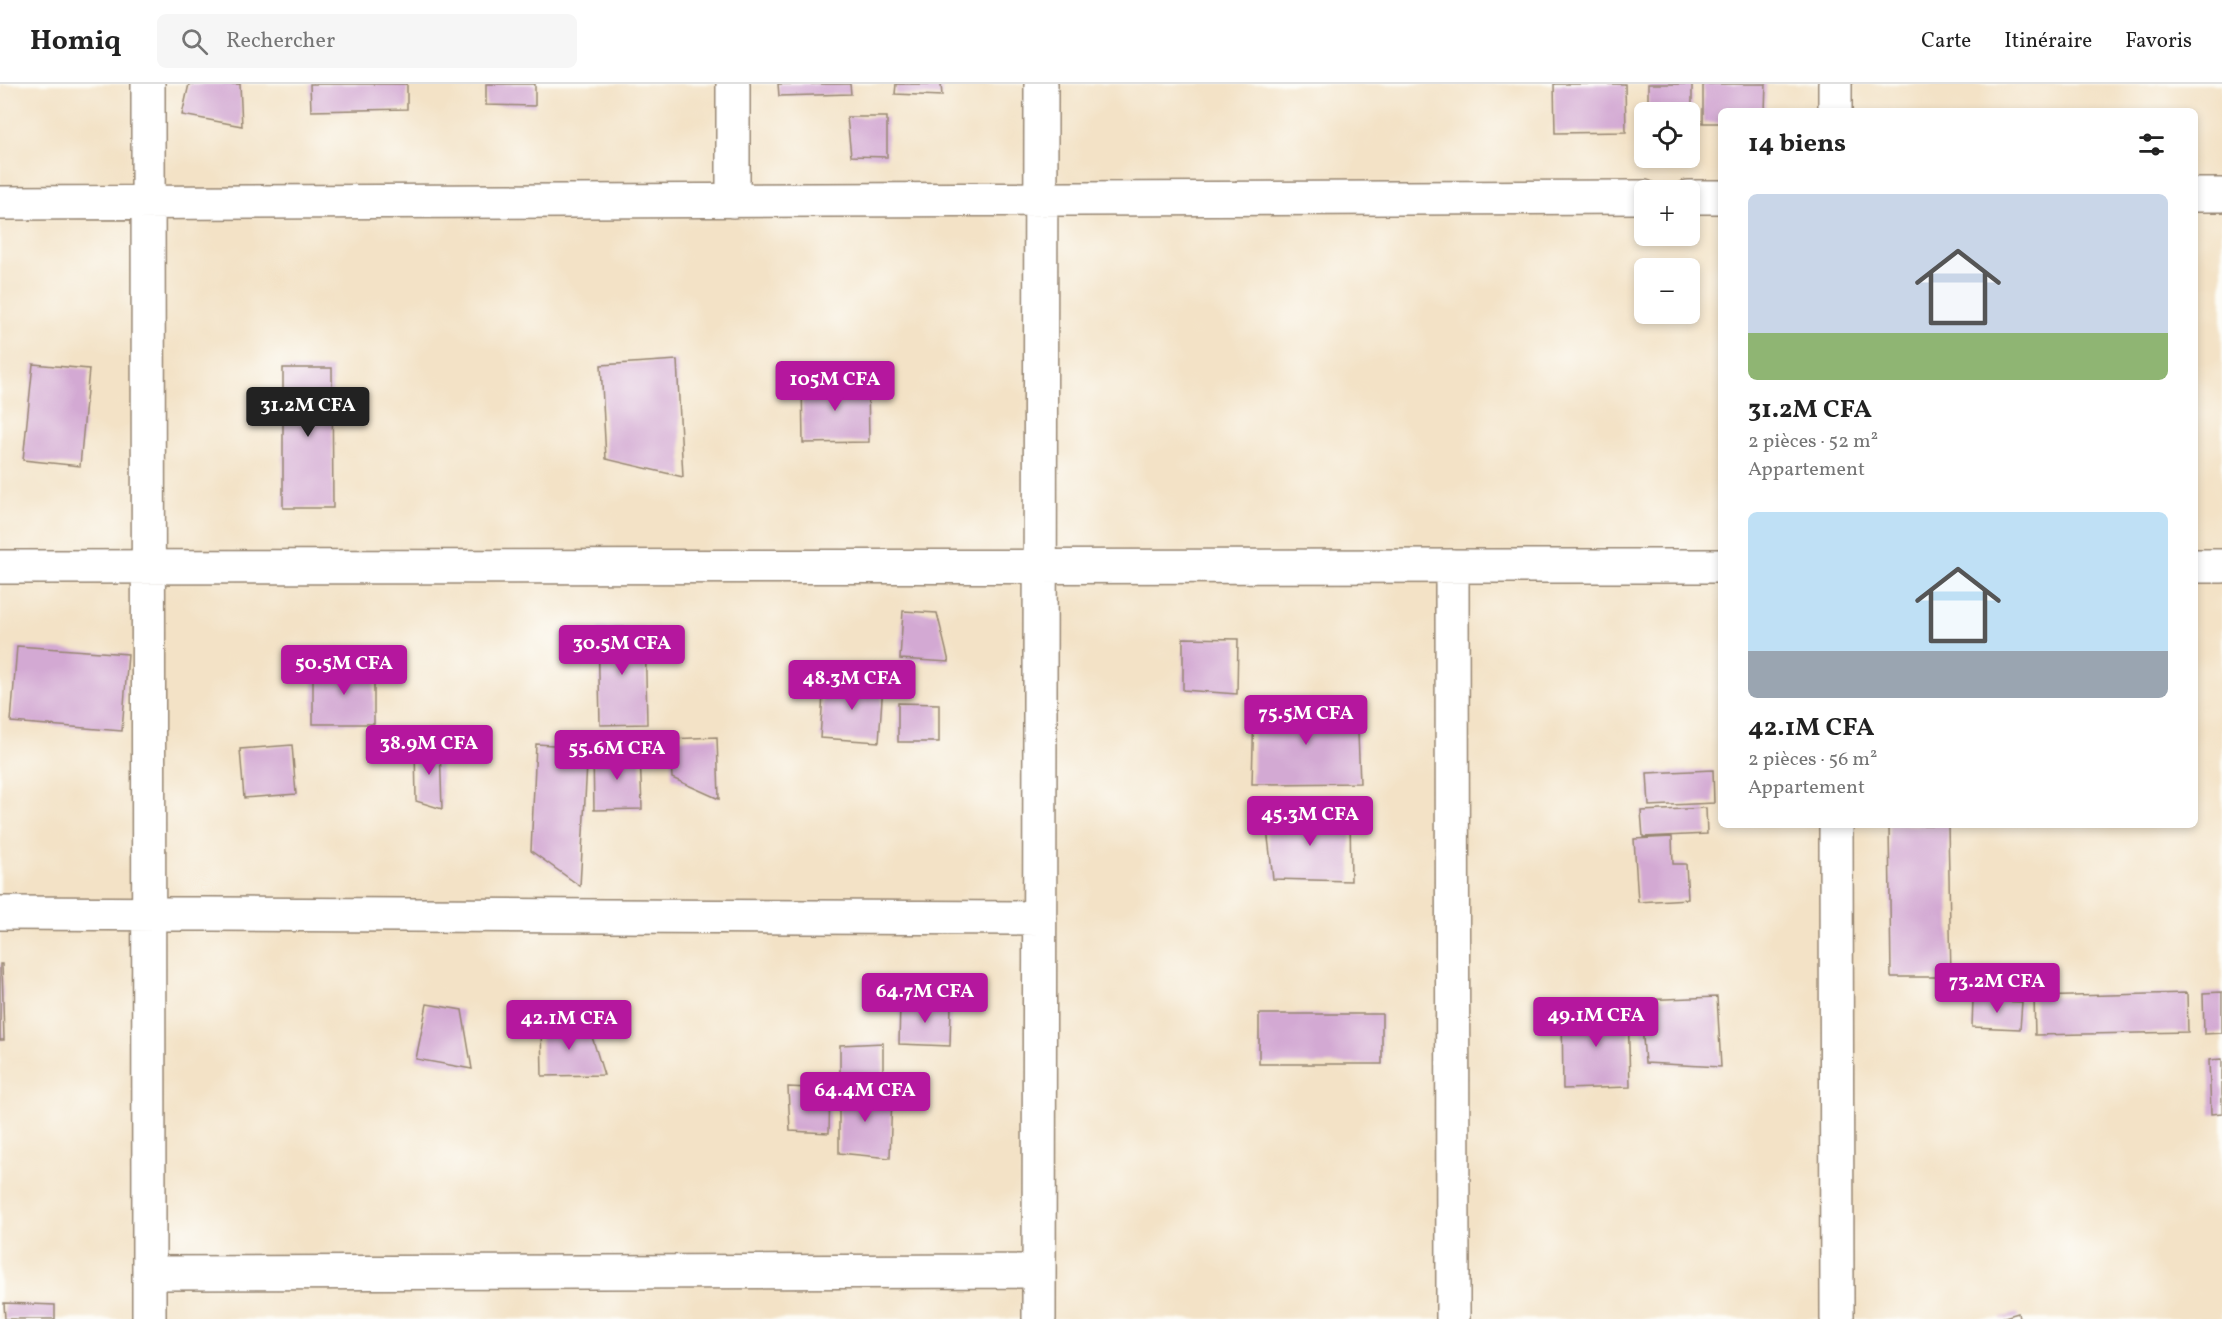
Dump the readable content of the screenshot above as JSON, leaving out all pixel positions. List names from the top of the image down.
{
  "page": {
    "header": "Homiq",
    "search": "Rechercher",
    "nav": ["Carte", "Itinéraire", "Favoris"],
    "map_buttons": ["+", "−"],
    "heading": "14 biens",
    "list": [
      {
        "name": "31.2M CFA",
        "note": "2 pièces · 52 m² · Appartement"
      },
      {
        "name": "42.1M CFA",
        "note": "2 pièces · 56 m² · Appartement"
      }
    ],
    "price": [
      "105M CFA",
      "31.2M CFA",
      "30.5M CFA",
      "50.5M CFA",
      "48.3M CFA",
      "75.5M CFA",
      "38.9M CFA",
      "55.6M CFA",
      "45.3M CFA",
      "73.2M CFA",
      "64.7M CFA",
      "49.1M CFA",
      "42.1M CFA",
      "64.4M CFA"
    ]
  }
}
